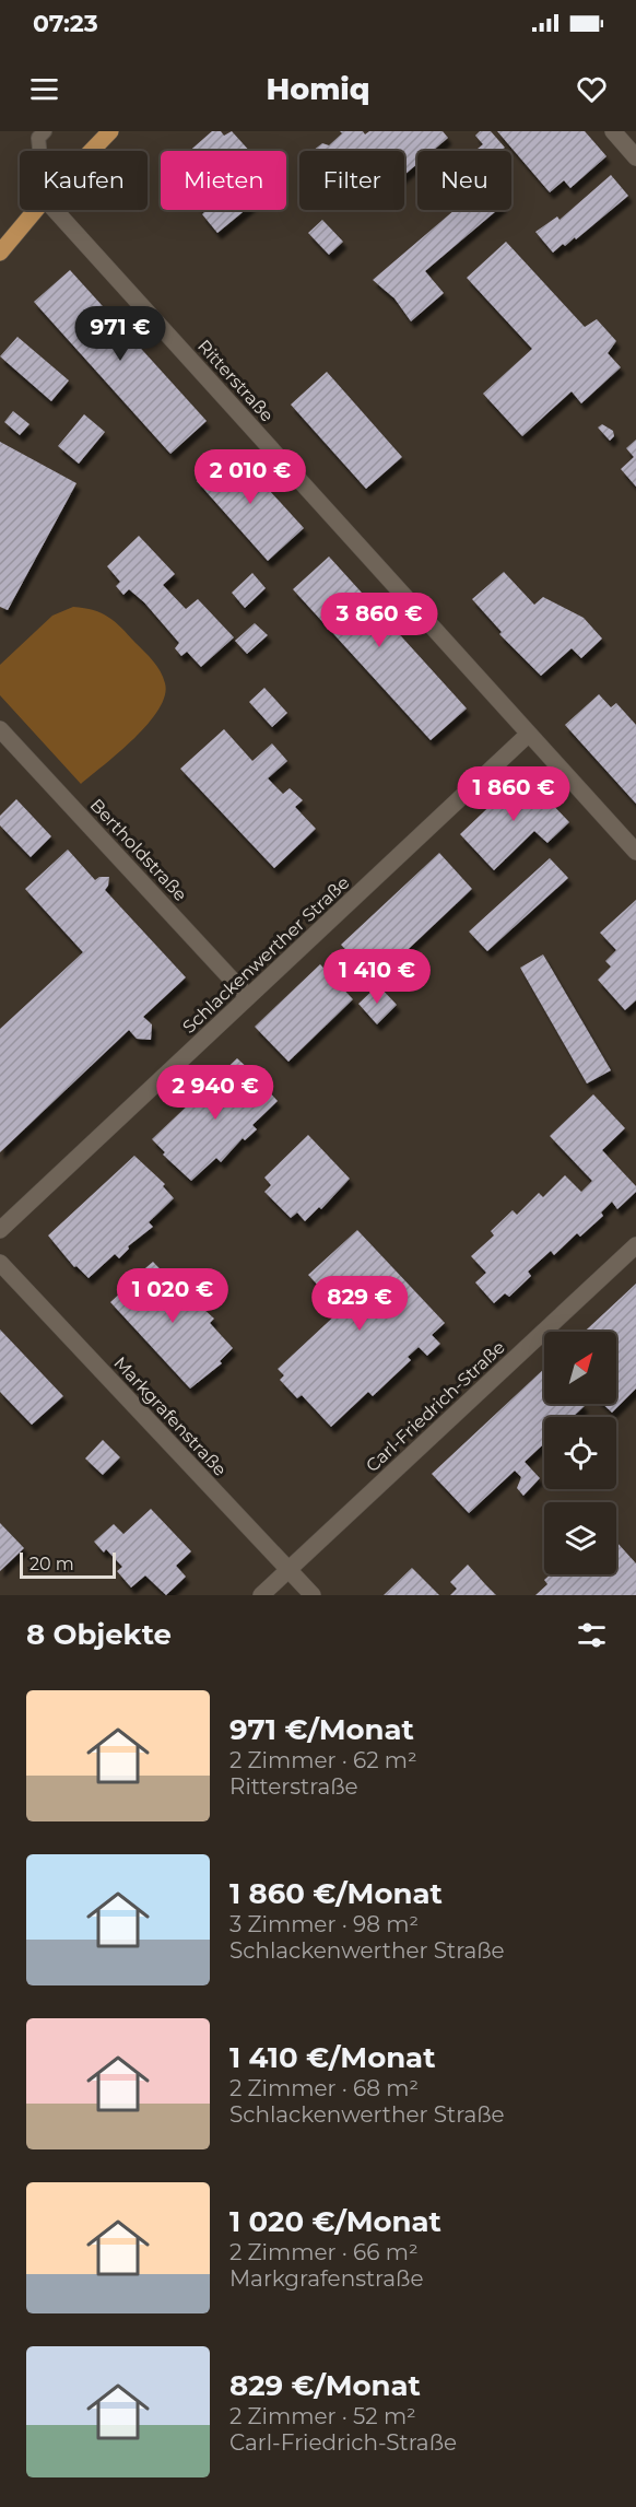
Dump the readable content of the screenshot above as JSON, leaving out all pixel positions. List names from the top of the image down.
{
  "streets": {
    "street": [
      "Ritterstraße",
      "Bertholdstraße",
      "Schlackenwerther Straße",
      "Carl-Friedrich-Straße",
      "Markgrafenstraße"
    ]
  },
  "crossings": [
    ["Ritterstraße", "Schlackenwerther Straße"],
    ["Bertholdstraße", "Schlackenwerther Straße"],
    ["Carl-Friedrich-Straße", "Markgrafenstraße"]
  ],
  "scale_bar": "20 m",
  "north": "top right",
  "page": {
    "status": "07:23",
    "header": "Homiq",
    "chip": [
      "Kaufen",
      "Mieten",
      "Filter",
      "Neu"
    ],
    "price": [
      "971 €",
      "2 010 €",
      "3 860 €",
      "1 860 €",
      "1 410 €",
      "2 940 €",
      "1 020 €",
      "829 €"
    ],
    "scale": "20 m",
    "heading": "8 Objekte",
    "list": [
      {
        "name": "971 €/Monat",
        "note": "2 Zimmer · 62 m² · Ritterstraße"
      },
      {
        "name": "1 860 €/Monat",
        "note": "3 Zimmer · 98 m² · Schlackenwerther Straße"
      },
      {
        "name": "1 410 €/Monat",
        "note": "2 Zimmer · 68 m² · Schlackenwerther Straße"
      },
      {
        "name": "1 020 €/Monat",
        "note": "2 Zimmer · 66 m² · Markgrafenstraße"
      },
      {
        "name": "829 €/Monat",
        "note": "2 Zimmer · 52 m² · Carl-Friedrich-Straße"
      }
    ]
  }
}
